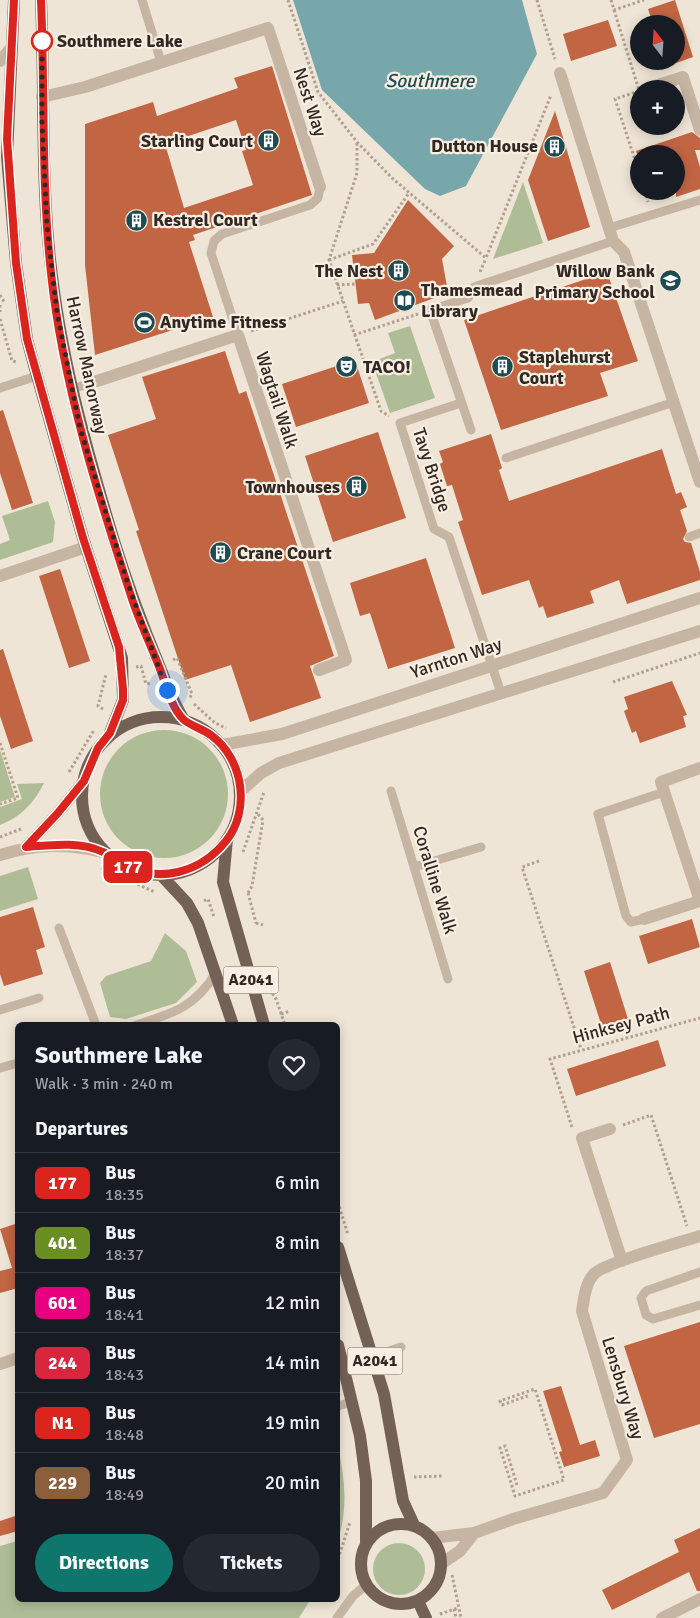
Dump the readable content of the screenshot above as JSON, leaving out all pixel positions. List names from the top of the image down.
{
  "streets": {
    "main road": ["Harrow Manorway", "A2041"],
    "street": [
      "Nest Way",
      "Wagtail Walk",
      "Yarnton Way",
      "Lensbury Way"
    ],
    "lane": ["Tavy Bridge", "Coralline Walk"],
    "path": ["Hinksey Path"]
  },
  "crossings": [
    ["Nest Way", "Wagtail Walk"],
    ["Harrow Manorway", "Yarnton Way"],
    ["Harrow Manorway", "A2041"],
    ["Tavy Bridge", "Yarnton Way"],
    ["Yarnton Way", "A2041"],
    ["A2041", "Lensbury Way"]
  ],
  "water": ["Southmere"],
  "places": {
    "other": ["Southmere Lake"],
    "building": [
      "Starling Court",
      "Dutton House",
      "Kestrel Court",
      "The Nest",
      "Staplehurst Court",
      "Townhouses",
      "Crane Court"
    ],
    "school or university": ["Willow Bank Primary School"],
    "library": ["Thamesmead Library"],
    "sports": ["Anytime Fitness"],
    "theatre": ["TACO!"]
  },
  "lines": ["bus line 177"],
  "north": "top",
  "page": {
    "on_map": "177",
    "map_buttons": ["+", "−"],
    "heading": [
      ["Southmere Lake", "Walk · 3 min · 240 m"],
      "Departures"
    ],
    "list": [
      {
        "mark": "177",
        "name": "Bus",
        "note": "18:35",
        "value": "6 min"
      },
      {
        "mark": "401",
        "name": "Bus",
        "note": "18:37",
        "value": "8 min"
      },
      {
        "mark": "601",
        "name": "Bus",
        "note": "18:41",
        "value": "12 min"
      },
      {
        "mark": "244",
        "name": "Bus",
        "note": "18:43",
        "value": "14 min"
      },
      {
        "mark": "N1",
        "name": "Bus",
        "note": "18:48",
        "value": "19 min"
      },
      {
        "mark": "229",
        "name": "Bus",
        "note": "18:49",
        "value": "20 min"
      }
    ],
    "buttons": ["Directions", "Tickets"]
  }
}
